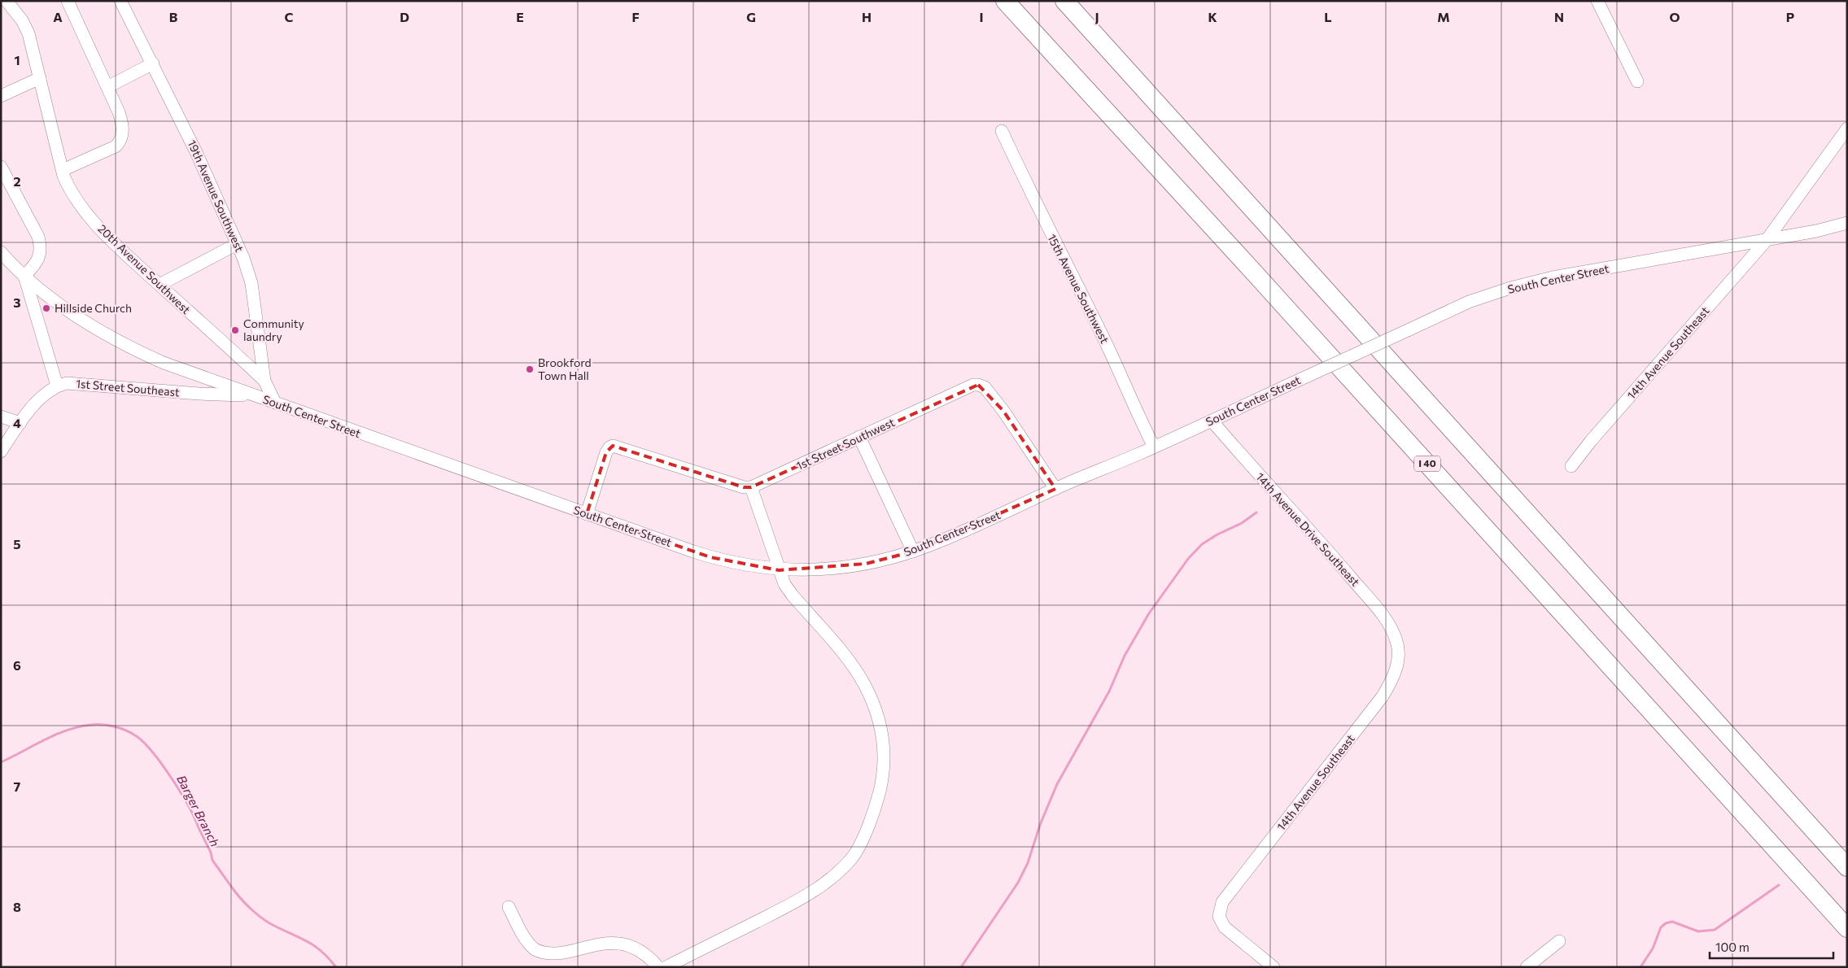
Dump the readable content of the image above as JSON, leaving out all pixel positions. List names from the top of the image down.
{
  "streets": {
    "highway": ["I 40"],
    "street": [
      "19th Avenue Southwest",
      "20th Avenue Southwest",
      "South Center Street",
      "15th Avenue Southwest",
      "14th Avenue Southeast",
      "1st Street Southeast",
      "1st Street Southwest",
      "14th Avenue Drive Southeast"
    ]
  },
  "crossings": [
    ["19th Avenue Southwest", "20th Avenue Southwest"],
    ["19th Avenue Southwest", "South Center Street"],
    ["South Center Street", "15th Avenue Southwest"],
    ["South Center Street", "14th Avenue Southeast"],
    ["South Center Street", "1st Street Southeast"],
    ["South Center Street", "1st Street Southwest"],
    ["South Center Street", "14th Avenue Drive Southeast"],
    ["14th Avenue Southeast", "14th Avenue Drive Southeast"]
  ],
  "water": ["Barger Branch"],
  "places": ["Hillside Church", "Community laundry", "Brookford Town Hall"],
  "scale_bar": "100 m",
  "grid": {
    "columns": [
      "A",
      "B",
      "C",
      "D",
      "E",
      "F",
      "G",
      "H",
      "I",
      "J",
      "K",
      "L",
      "M",
      "N",
      "O",
      "P"
    ],
    "rows": [
      "1",
      "2",
      "3",
      "4",
      "5",
      "6",
      "7",
      "8"
    ]
  }
}
